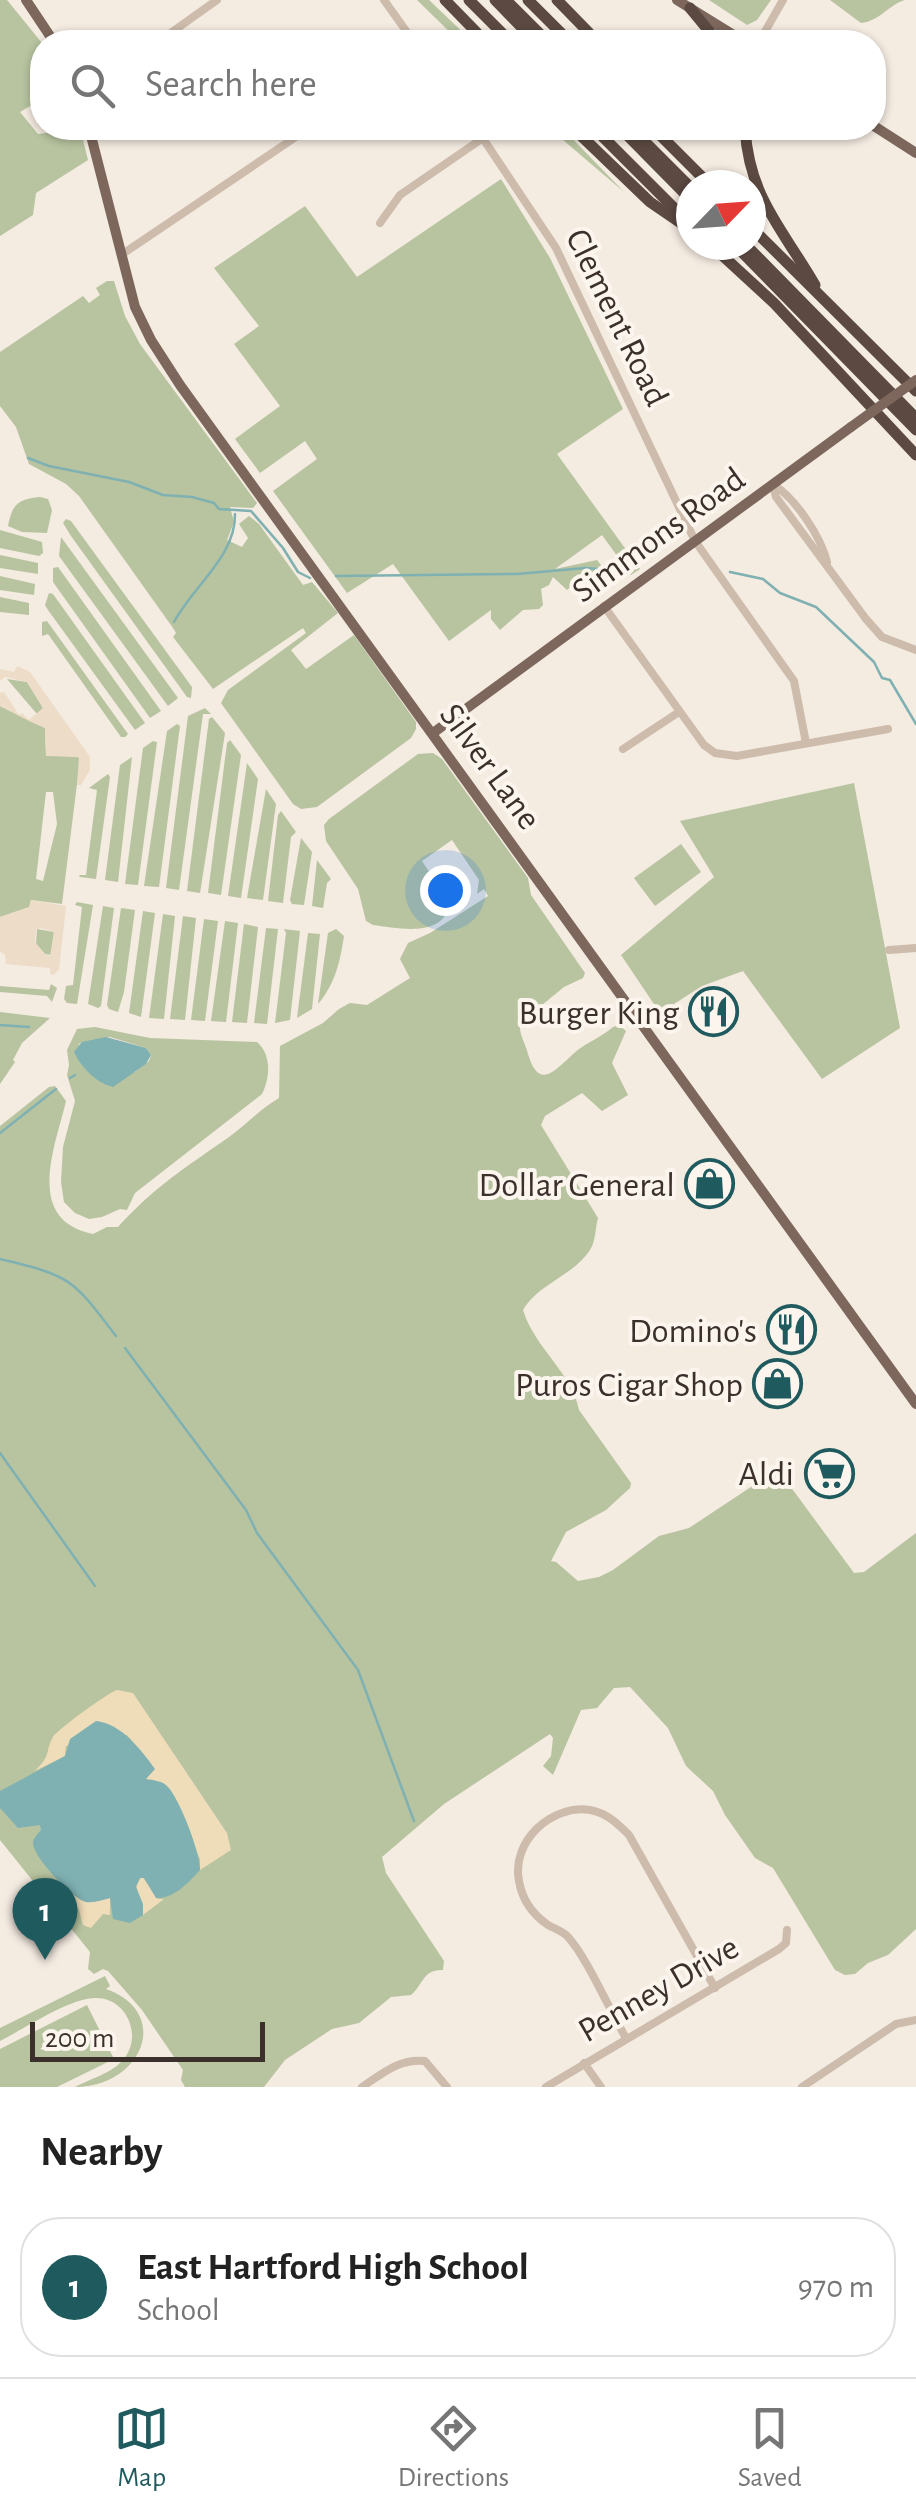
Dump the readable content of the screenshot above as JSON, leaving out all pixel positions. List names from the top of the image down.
{
  "streets": {
    "main road": ["Simmons Road", "Silver Lane"],
    "street": ["Clement Road", "Penney Drive"]
  },
  "crossings": [
    ["Clement Road", "Simmons Road"],
    ["Simmons Road", "Silver Lane"]
  ],
  "places": {
    "restaurant": ["Burger King", "Domino's"],
    "shop": ["Dollar General", "Puros Cigar Shop"],
    "supermarket": ["Aldi"]
  },
  "scale_bar": "200 m",
  "north": "top right",
  "page": {
    "search": "Search here",
    "pins": "1",
    "scale": "200 m",
    "heading": "Nearby",
    "list": [
      {
        "mark": "1",
        "name": "East Hartford High School",
        "note": "School",
        "value": "970 m"
      }
    ],
    "nav": ["Map", "Directions", "Saved"]
  }
}
